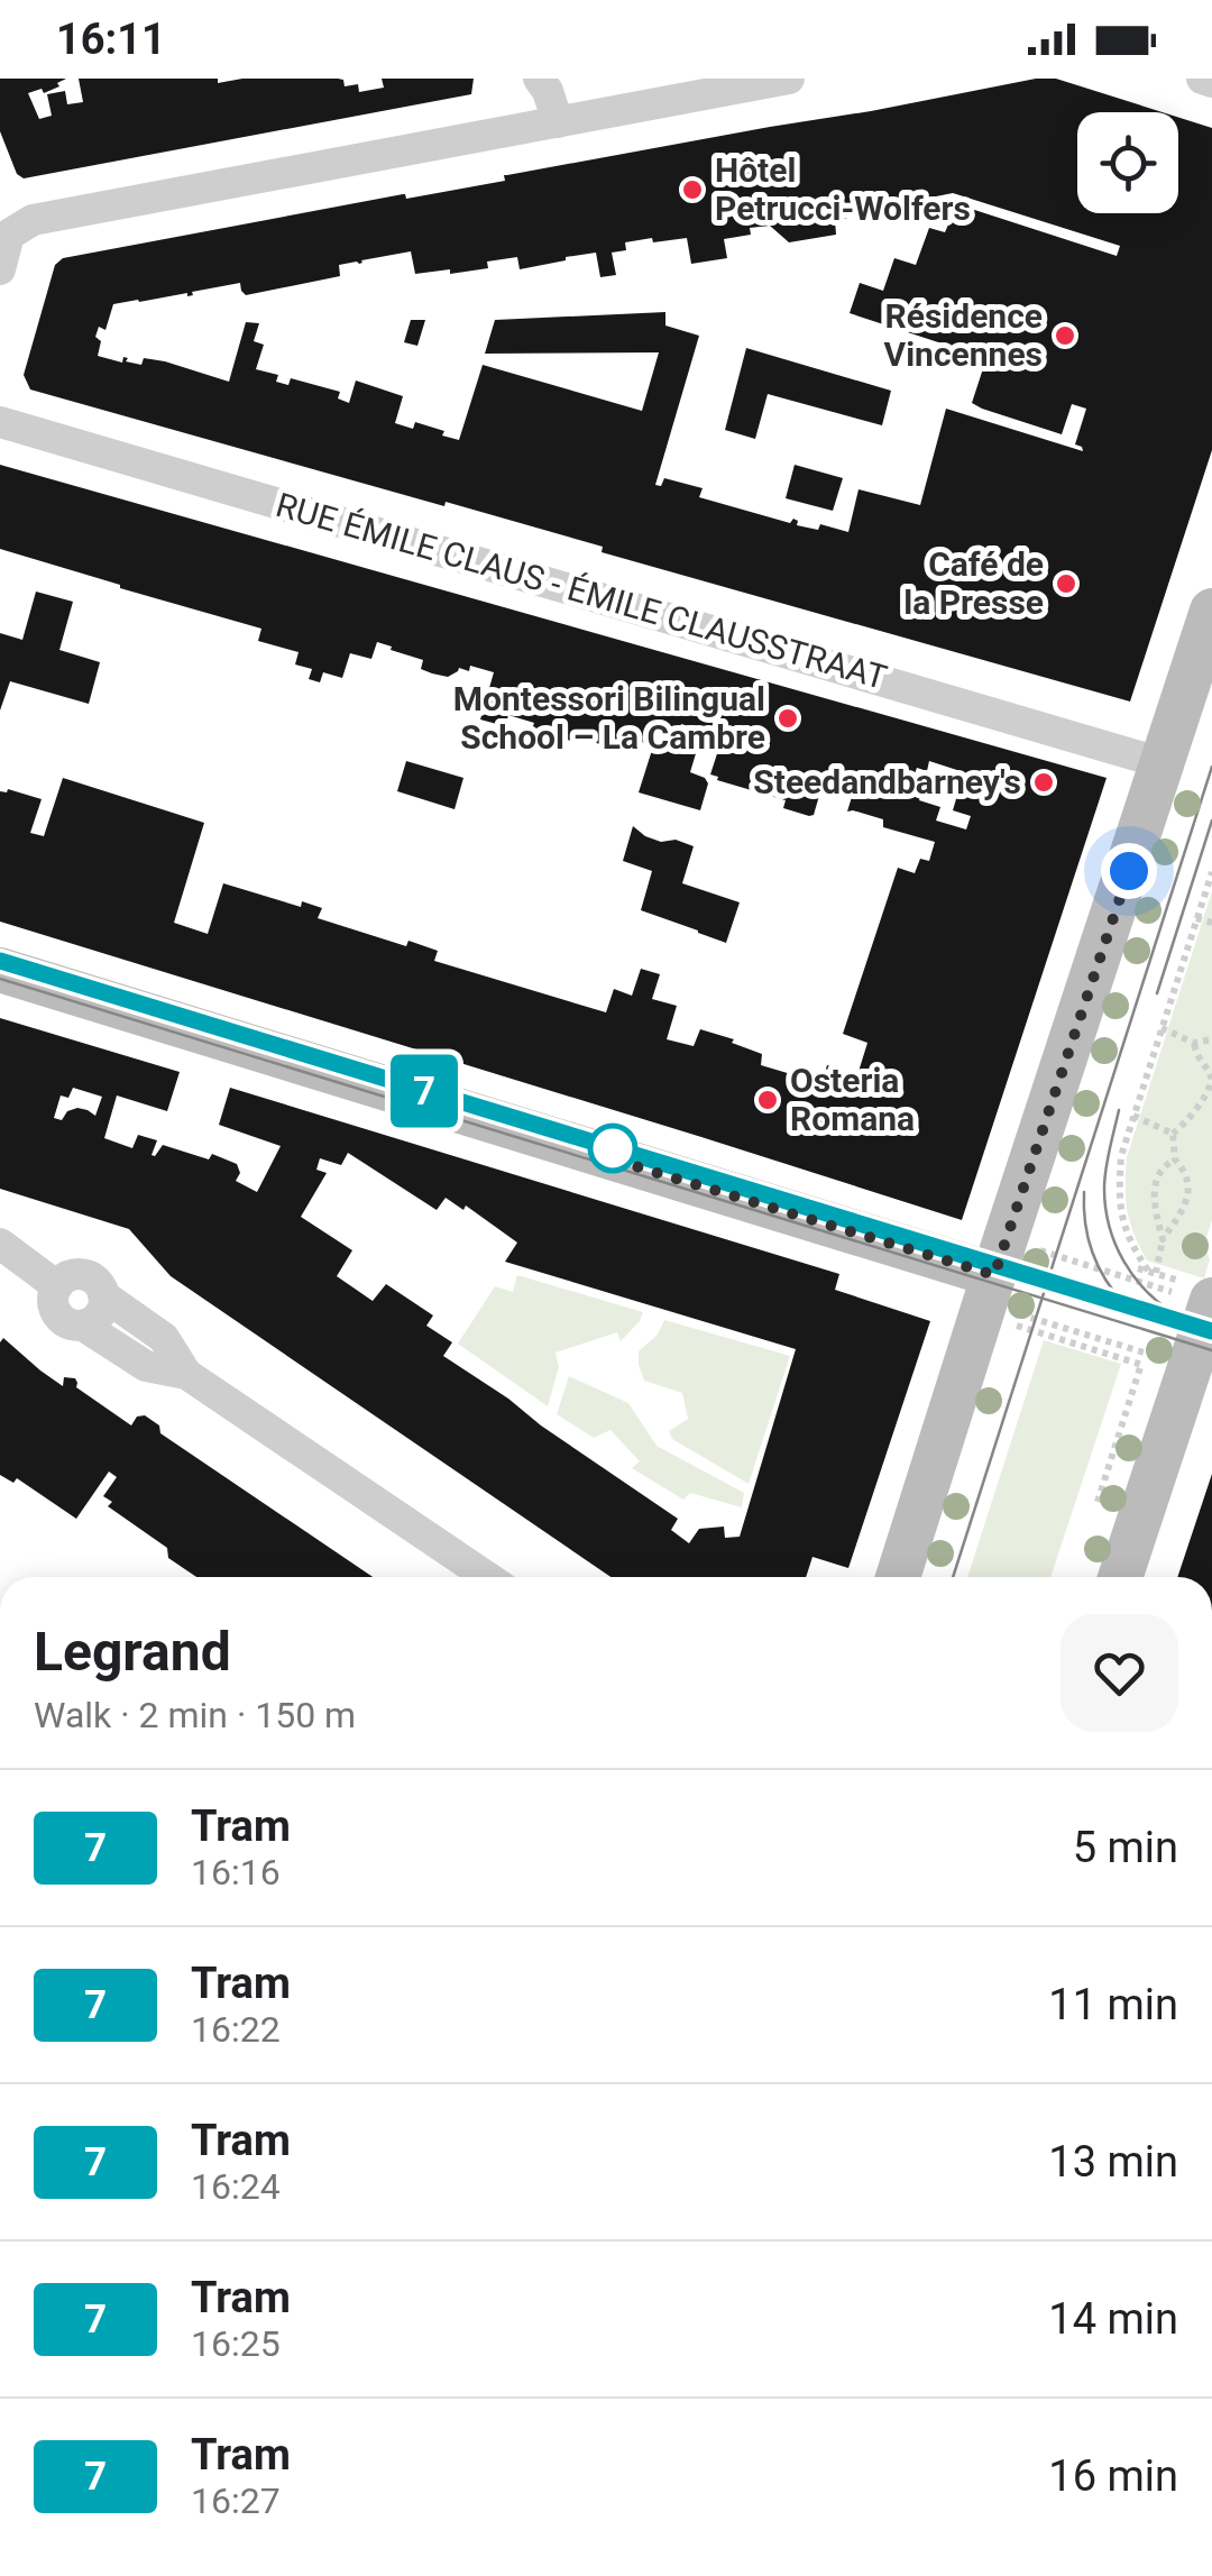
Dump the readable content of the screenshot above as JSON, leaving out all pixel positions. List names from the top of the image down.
{
  "streets": {
    "street": ["RUE ÉMILE CLAUS - ÉMILE CLAUSSTRAAT"]
  },
  "places": [
    "Hôtel Petrucci-Wolfers",
    "Résidence Vincennes",
    "Café de la Presse",
    "Montessori Bilingual School – La Cambre",
    "Steedandbarney's",
    "Osteria Romana"
  ],
  "lines": ["tram line 7"],
  "page": {
    "status": "16:11",
    "on_map": "7",
    "heading": ["Legrand", "Walk · 2 min · 150 m"],
    "list": [
      {
        "mark": "7",
        "name": "Tram",
        "note": "16:16",
        "value": "5 min"
      },
      {
        "mark": "7",
        "name": "Tram",
        "note": "16:22",
        "value": "11 min"
      },
      {
        "mark": "7",
        "name": "Tram",
        "note": "16:24",
        "value": "13 min"
      },
      {
        "mark": "7",
        "name": "Tram",
        "note": "16:25",
        "value": "14 min"
      },
      {
        "mark": "7",
        "name": "Tram",
        "note": "16:27",
        "value": "16 min"
      }
    ]
  }
}
